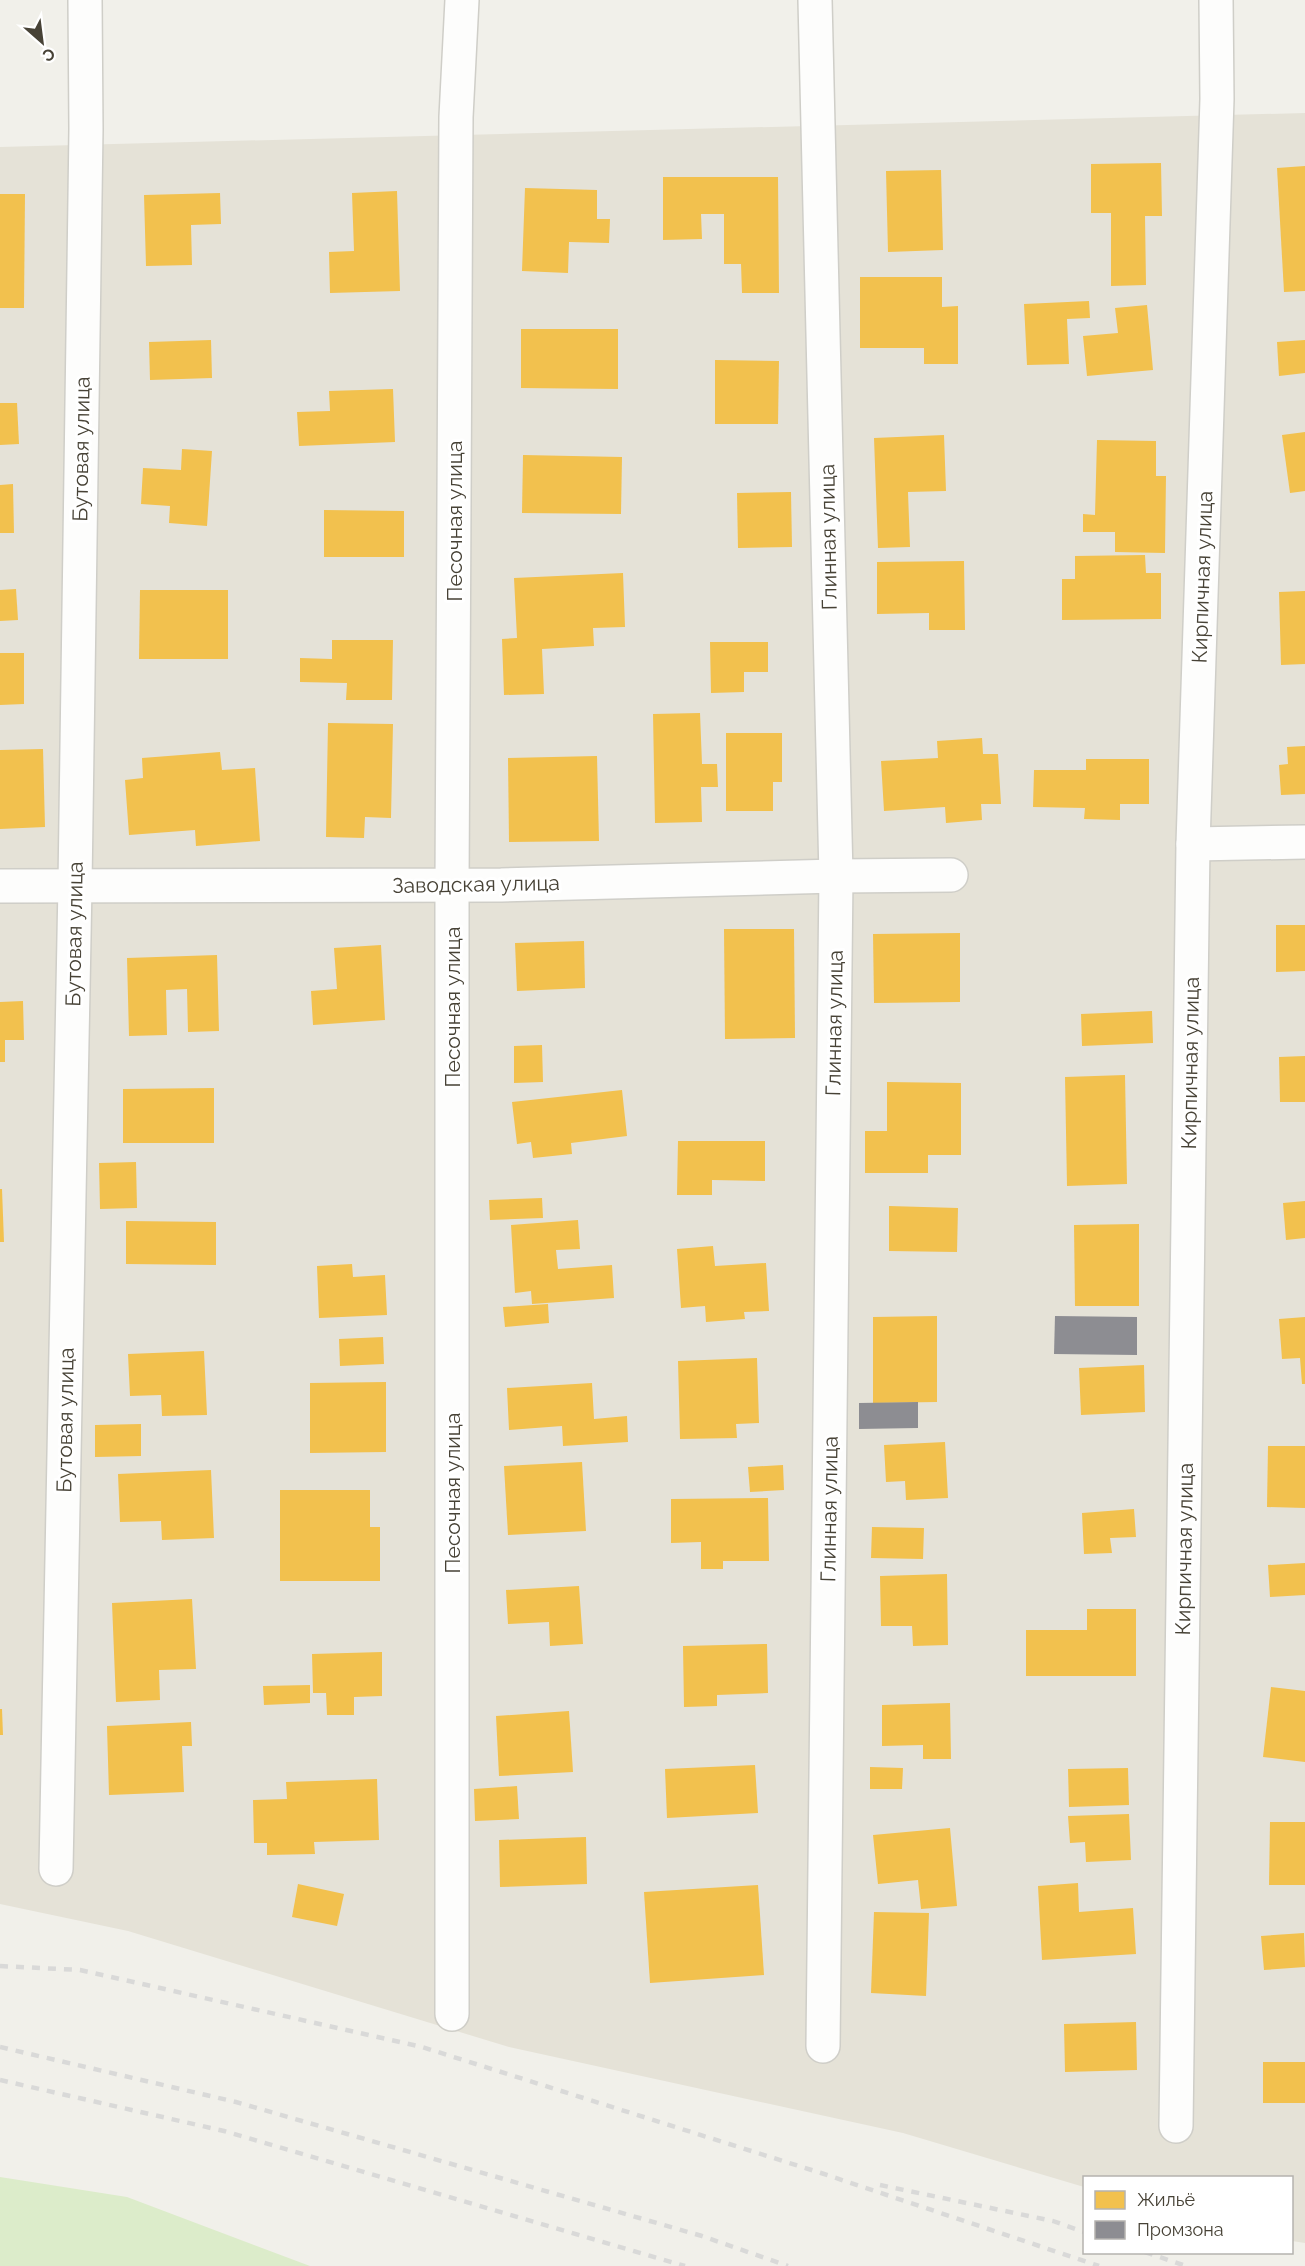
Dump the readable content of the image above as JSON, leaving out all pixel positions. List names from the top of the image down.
{
  "streets": {
    "street": [
      "Бутовая улица",
      "Песочная улица",
      "Глинная улица",
      "Кирпичная улица",
      "Заводская улица"
    ]
  },
  "crossings": [
    ["Бутовая улица", "Заводская улица"],
    ["Песочная улица", "Заводская улица"],
    ["Глинная улица", "Заводская улица"]
  ],
  "legend": ["Жильё", "Промзона"],
  "north": "bottom right"
}
